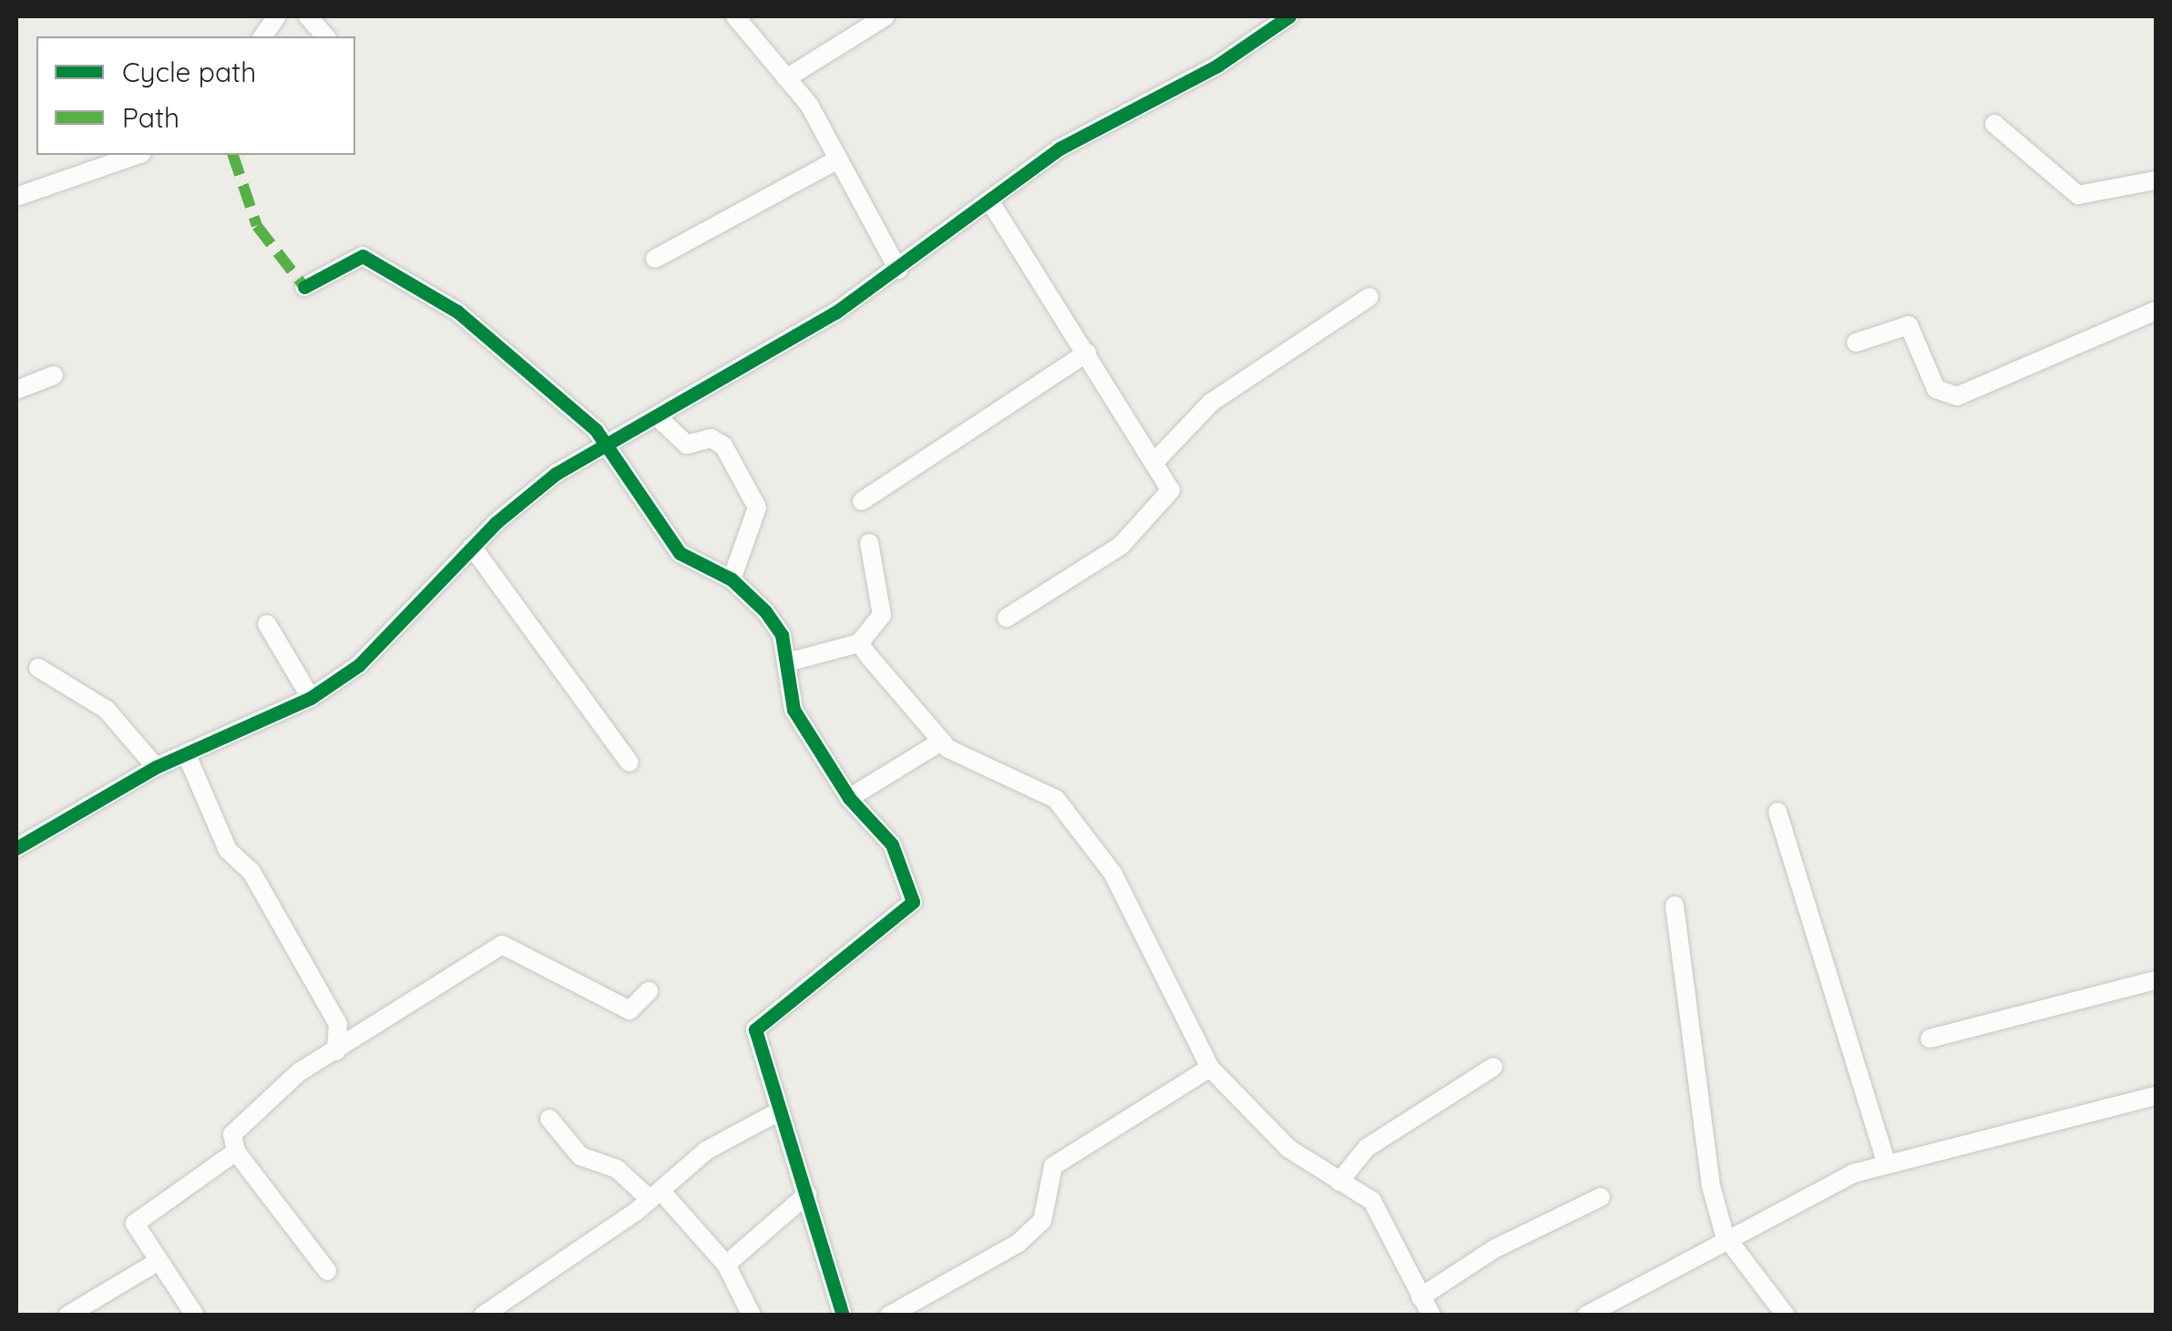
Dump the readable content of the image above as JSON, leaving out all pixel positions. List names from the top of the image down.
{
  "legend": ["Cycle path", "Path"]
}
